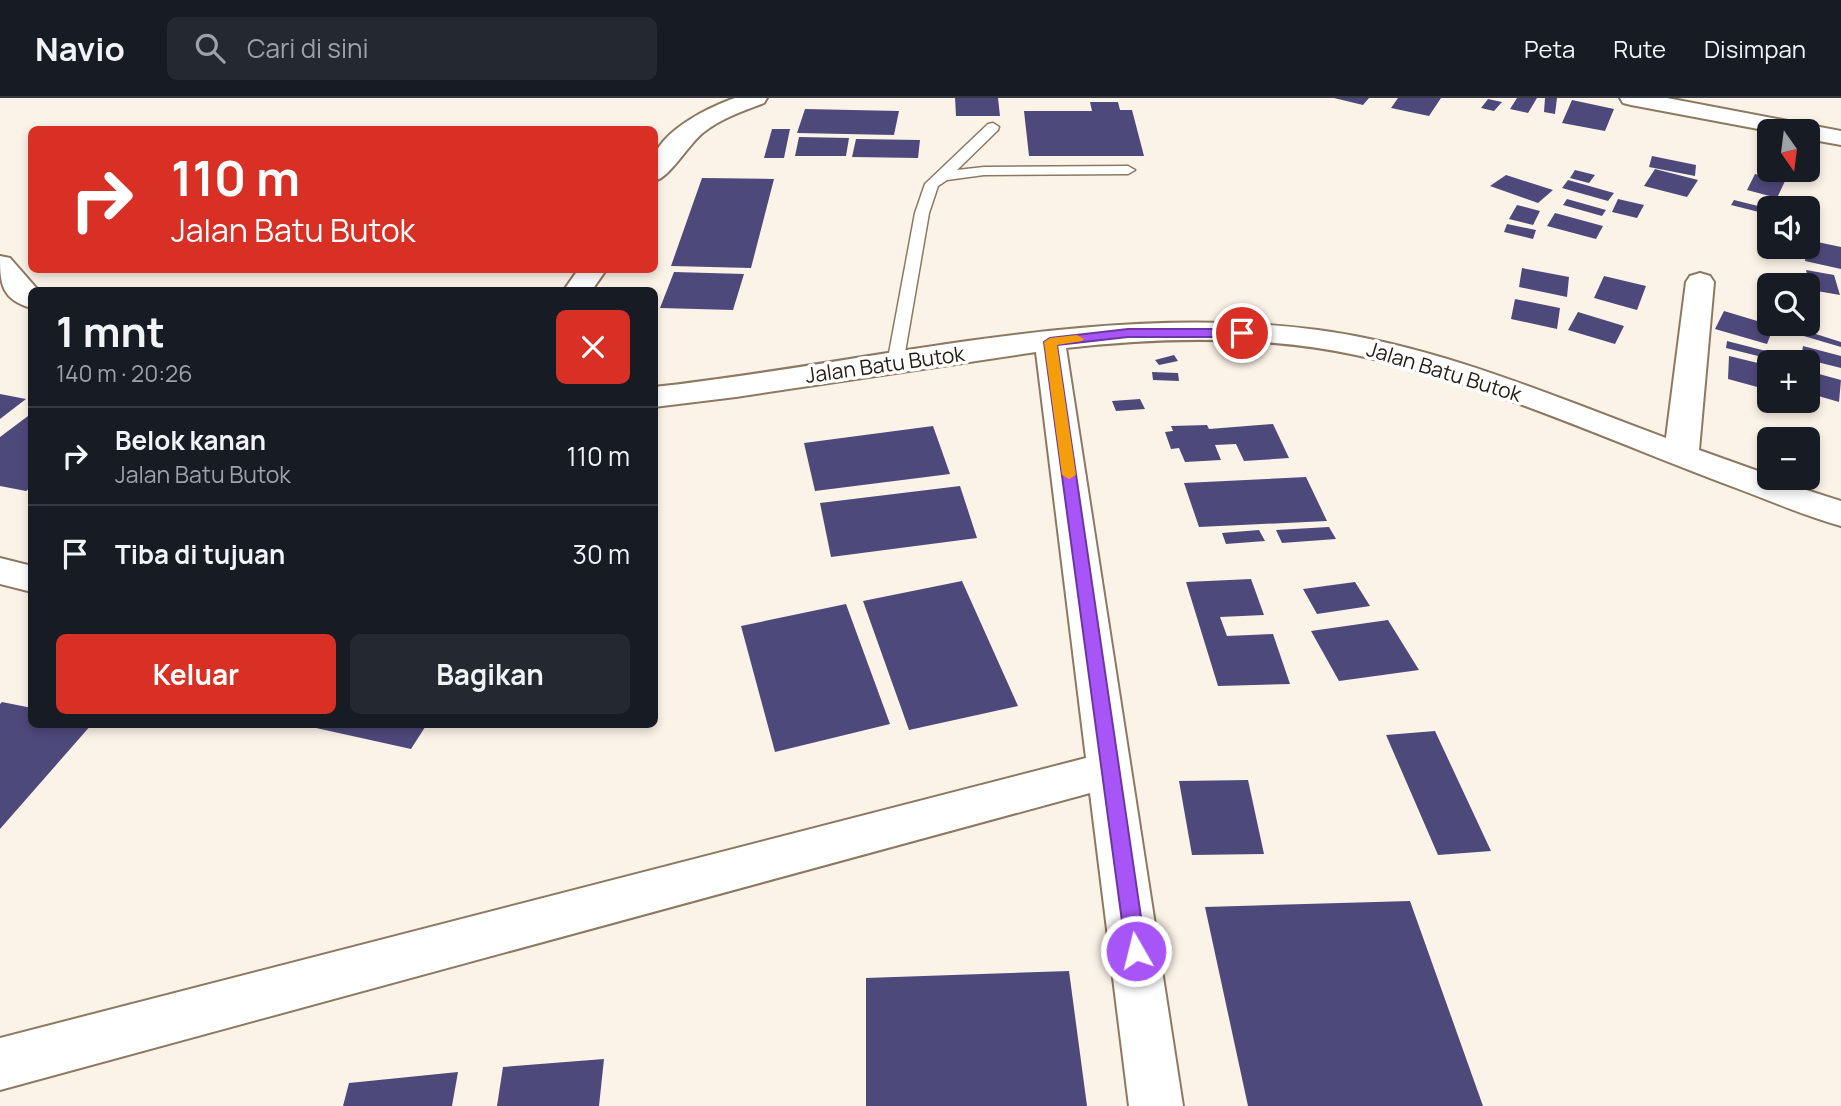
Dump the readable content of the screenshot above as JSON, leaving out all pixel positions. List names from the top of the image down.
{
  "streets": {
    "street": ["Jalan Batu Butok"]
  },
  "north": "bottom",
  "page": {
    "header": "Navio",
    "search": "Cari di sini",
    "nav": ["Peta", "Rute", "Disimpan"],
    "map_buttons": ["+", "−"],
    "turn": ["110 m", "Jalan Batu Butok"],
    "heading": ["1 mnt", "140 m · 20:26"],
    "list": [
      {
        "name": "Belok kanan",
        "note": "Jalan Batu Butok",
        "value": "110 m"
      },
      {
        "name": "Tiba di tujuan",
        "value": "30 m"
      }
    ],
    "buttons": ["Keluar", "Bagikan"]
  }
}
